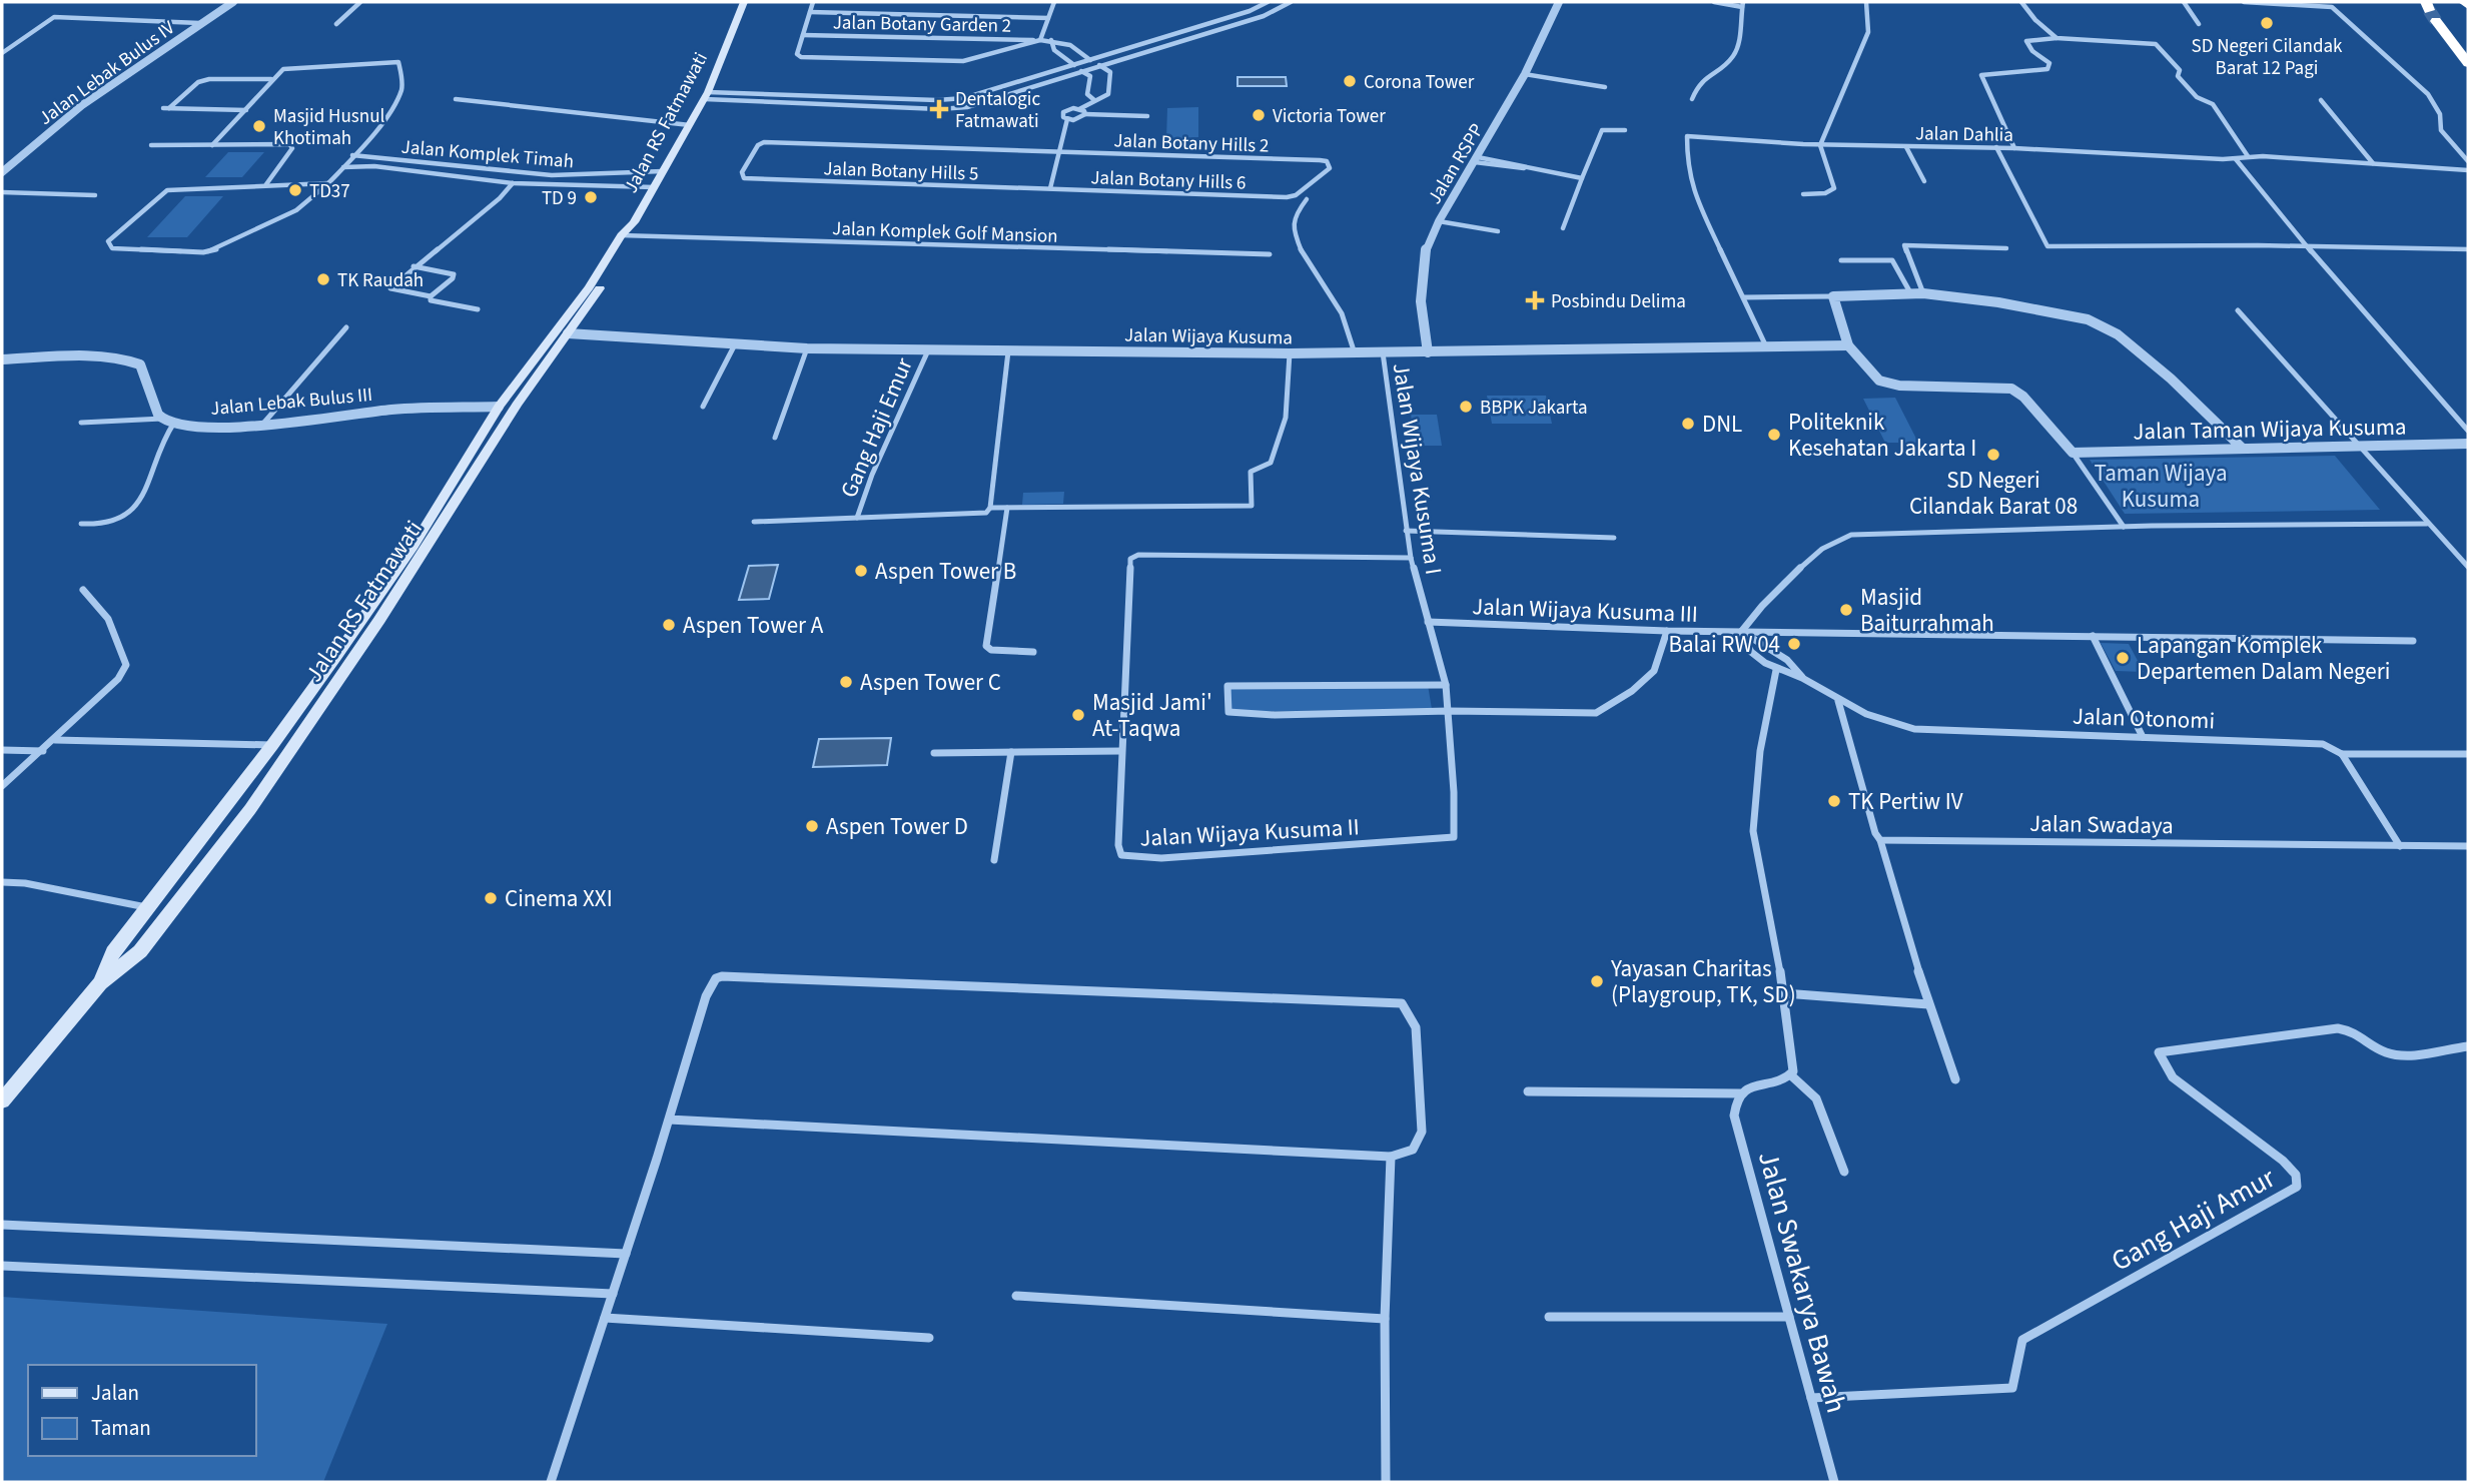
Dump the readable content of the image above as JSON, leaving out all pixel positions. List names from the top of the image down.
{
  "streets": {
    "main road": ["Jalan RS Fatmawati"],
    "street": [
      "Jalan Botany Garden 2",
      "Jalan Lebak Bulus IV",
      "Jalan Dahlia",
      "Jalan Botany Hills 2",
      "Jalan Komplek Timah",
      "Jalan RSPP",
      "Jalan Botany Hills 5",
      "Jalan Botany Hills 6",
      "Jalan Komplek Golf Mansion",
      "Jalan Wijaya Kusuma",
      "Jalan Lebak Bulus III",
      "Gang Haji Emur",
      "Jalan Taman Wijaya Kusuma",
      "Jalan Wijaya Kusuma I",
      "Jalan Wijaya Kusuma III",
      "Jalan Otonomi",
      "Jalan Swadaya",
      "Jalan Wijaya Kusuma II",
      "Gang Haji Amur",
      "Jalan Swakarya Bawah"
    ]
  },
  "crossings": [
    ["Jalan RS Fatmawati", "Jalan Komplek Timah"],
    ["Jalan RS Fatmawati", "Jalan Komplek Golf Mansion"],
    ["Jalan RS Fatmawati", "Jalan Wijaya Kusuma"],
    ["Jalan RS Fatmawati", "Jalan Lebak Bulus III"],
    ["Jalan Dahlia", "Jalan Wijaya Kusuma"],
    ["Jalan Botany Hills 2", "Jalan Botany Hills 5"],
    ["Jalan Botany Hills 2", "Jalan Botany Hills 6"],
    ["Jalan RSPP", "Jalan Wijaya Kusuma"],
    ["Jalan Botany Hills 5", "Jalan Botany Hills 6"],
    ["Jalan Wijaya Kusuma", "Gang Haji Emur"],
    ["Jalan Wijaya Kusuma", "Jalan Wijaya Kusuma I"],
    ["Jalan Wijaya Kusuma I", "Jalan Wijaya Kusuma III"],
    ["Jalan Wijaya Kusuma I", "Jalan Wijaya Kusuma II"],
    ["Gang Haji Amur", "Jalan Swakarya Bawah"]
  ],
  "parks": ["Taman Wijaya Kusuma"],
  "places": {
    "other": [
      "SD Negeri Cilandak Barat 12 Pagi",
      "Corona Tower",
      "Victoria Tower",
      "Masjid Husnul Khotimah",
      "TD37",
      "TD 9",
      "TK Raudah",
      "BBPK Jakarta",
      "DNL",
      "Politeknik Kesehatan Jakarta I",
      "SD Negeri Cilandak Barat 08",
      "Aspen Tower B",
      "Masjid Baiturrahmah",
      "Aspen Tower A",
      "Balai RW 04",
      "Lapangan Komplek Departemen Dalam Negeri",
      "Aspen Tower C",
      "Masjid Jami' At-Taqwa",
      "TK Pertiw IV",
      "Aspen Tower D",
      "Cinema XXI",
      "Yayasan Charitas (Playgroup, TK, SD)"
    ],
    "health": ["Dentalogic Fatmawati", "Posbindu Delima"]
  },
  "legend": ["Jalan", "Taman"]
}
